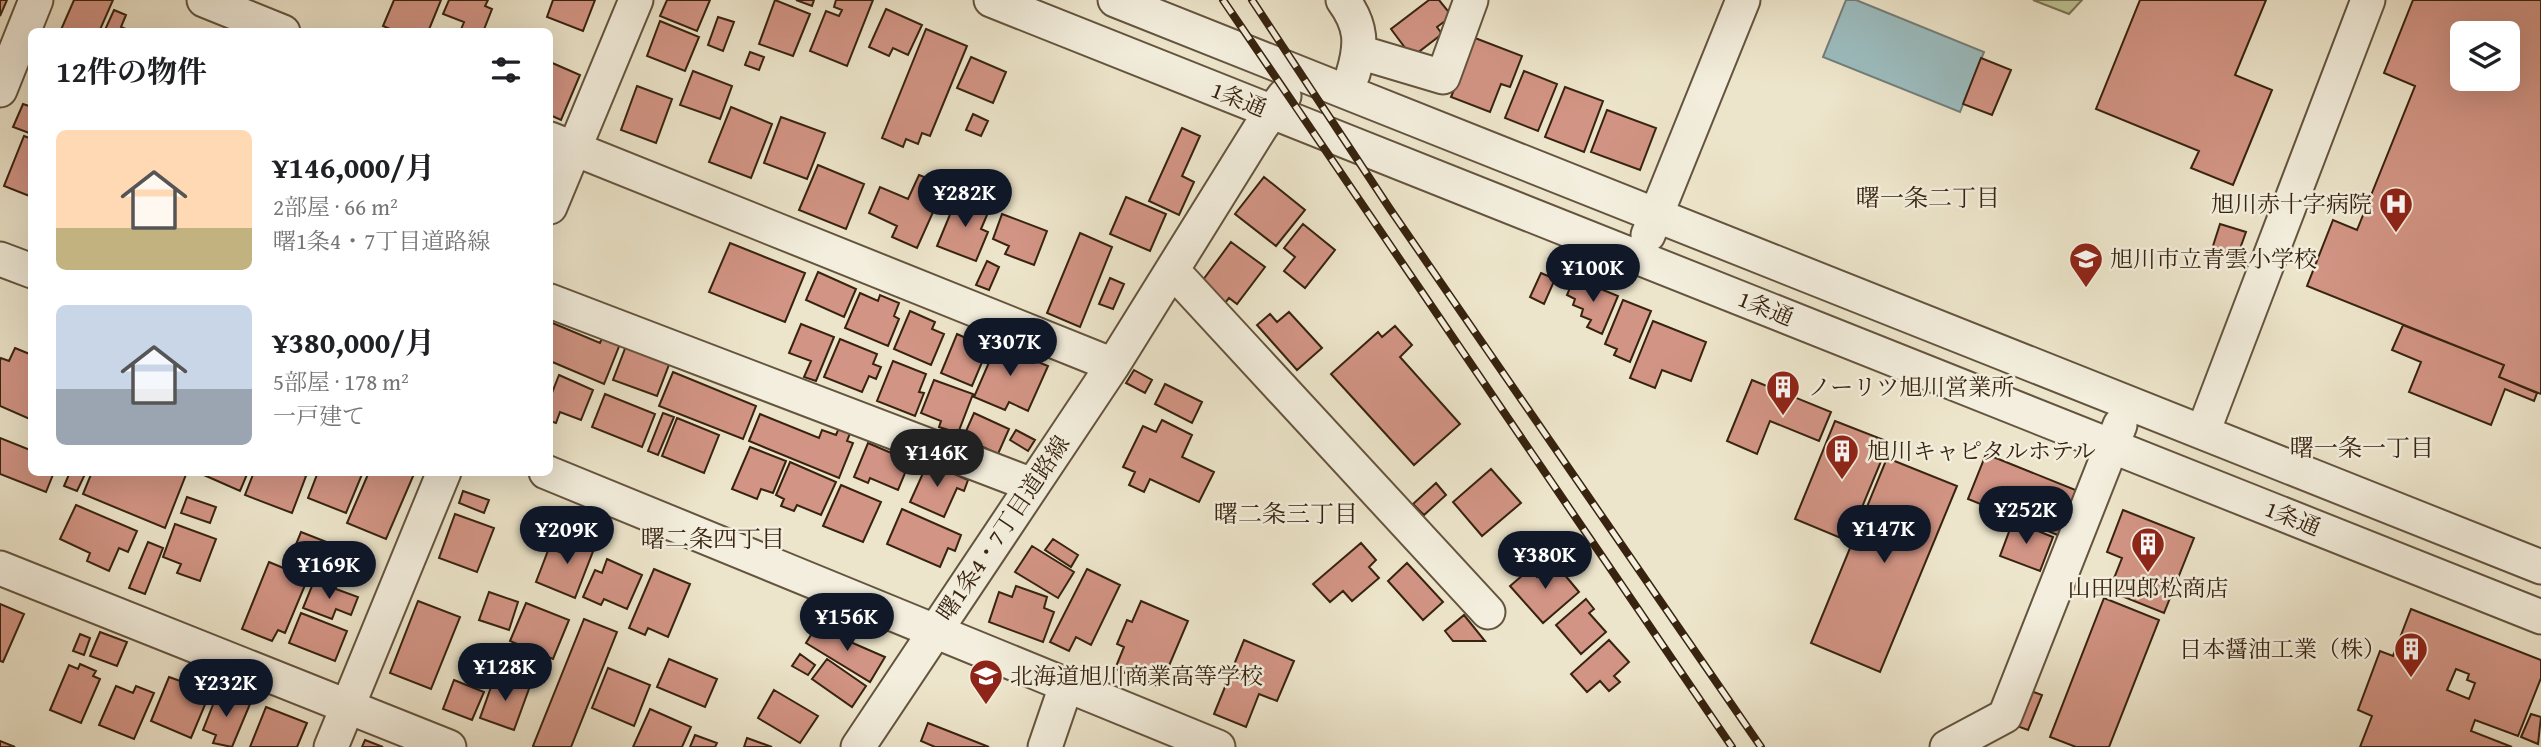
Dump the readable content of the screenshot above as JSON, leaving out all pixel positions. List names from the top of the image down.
{
  "streets": {
    "street": ["1条通", "曙1条4・7丁目道路線"]
  },
  "crossings": [
    ["1条通", "曙1条4・7丁目道路線"]
  ],
  "districts": [
    "曙一条二丁目",
    "曙一条一丁目",
    "曙二条三丁目",
    "曙二条四丁目"
  ],
  "places": {
    "hospital": ["旭川赤十字病院"],
    "school or university": ["旭川市立青雲小学校", "北海道旭川商業高等学校"],
    "building": [
      "ノーリツ旭川営業所",
      "旭川キャピタルホテル",
      "山田四郎松商店",
      "日本醤油工業（株）"
    ]
  },
  "page": {
    "heading": "12件の物件",
    "list": [
      {
        "name": "¥146,000/月",
        "note": "2部屋 · 66 m² · 曙1条4・7丁目道路線"
      },
      {
        "name": "¥380,000/月",
        "note": "5部屋 · 178 m² · 一戸建て"
      }
    ],
    "price": [
      "¥282K",
      "¥100K",
      "¥307K",
      "¥146K",
      "¥252K",
      "¥147K",
      "¥209K",
      "¥380K",
      "¥169K",
      "¥156K",
      "¥128K",
      "¥232K"
    ]
  }
}
